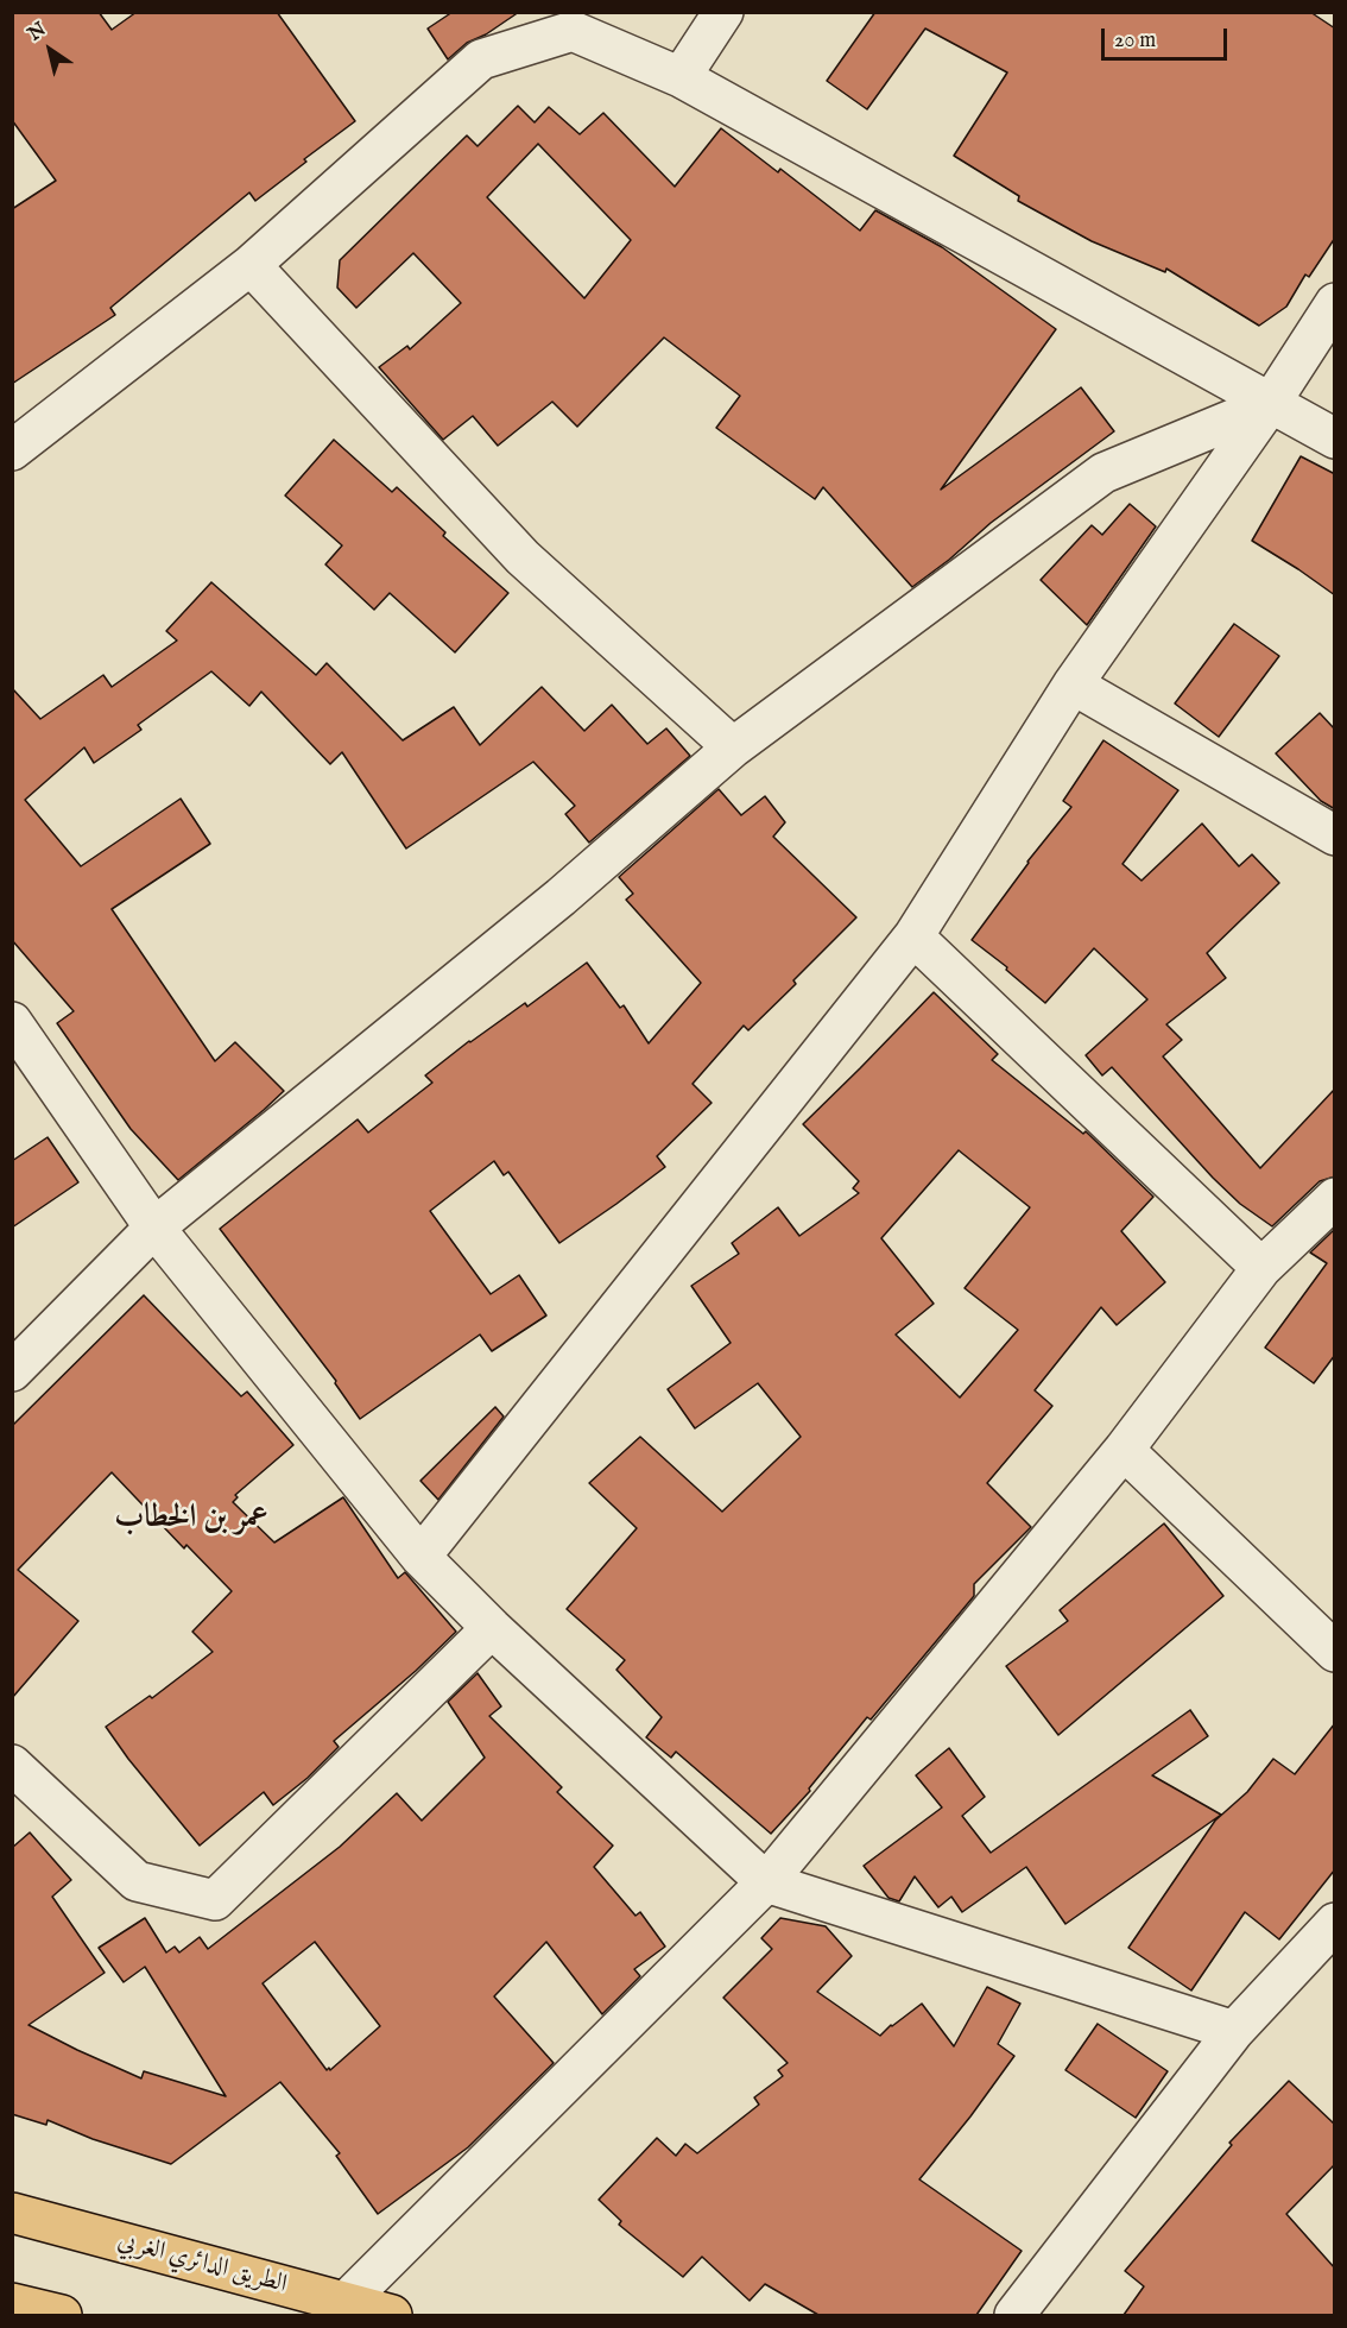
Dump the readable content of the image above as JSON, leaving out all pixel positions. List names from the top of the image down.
{
  "streets": {
    "main road": ["الطريق الدائري الغربي"]
  },
  "districts": ["عمر بن الخطاب"],
  "scale_bar": "20 m",
  "north": "top left"
}
